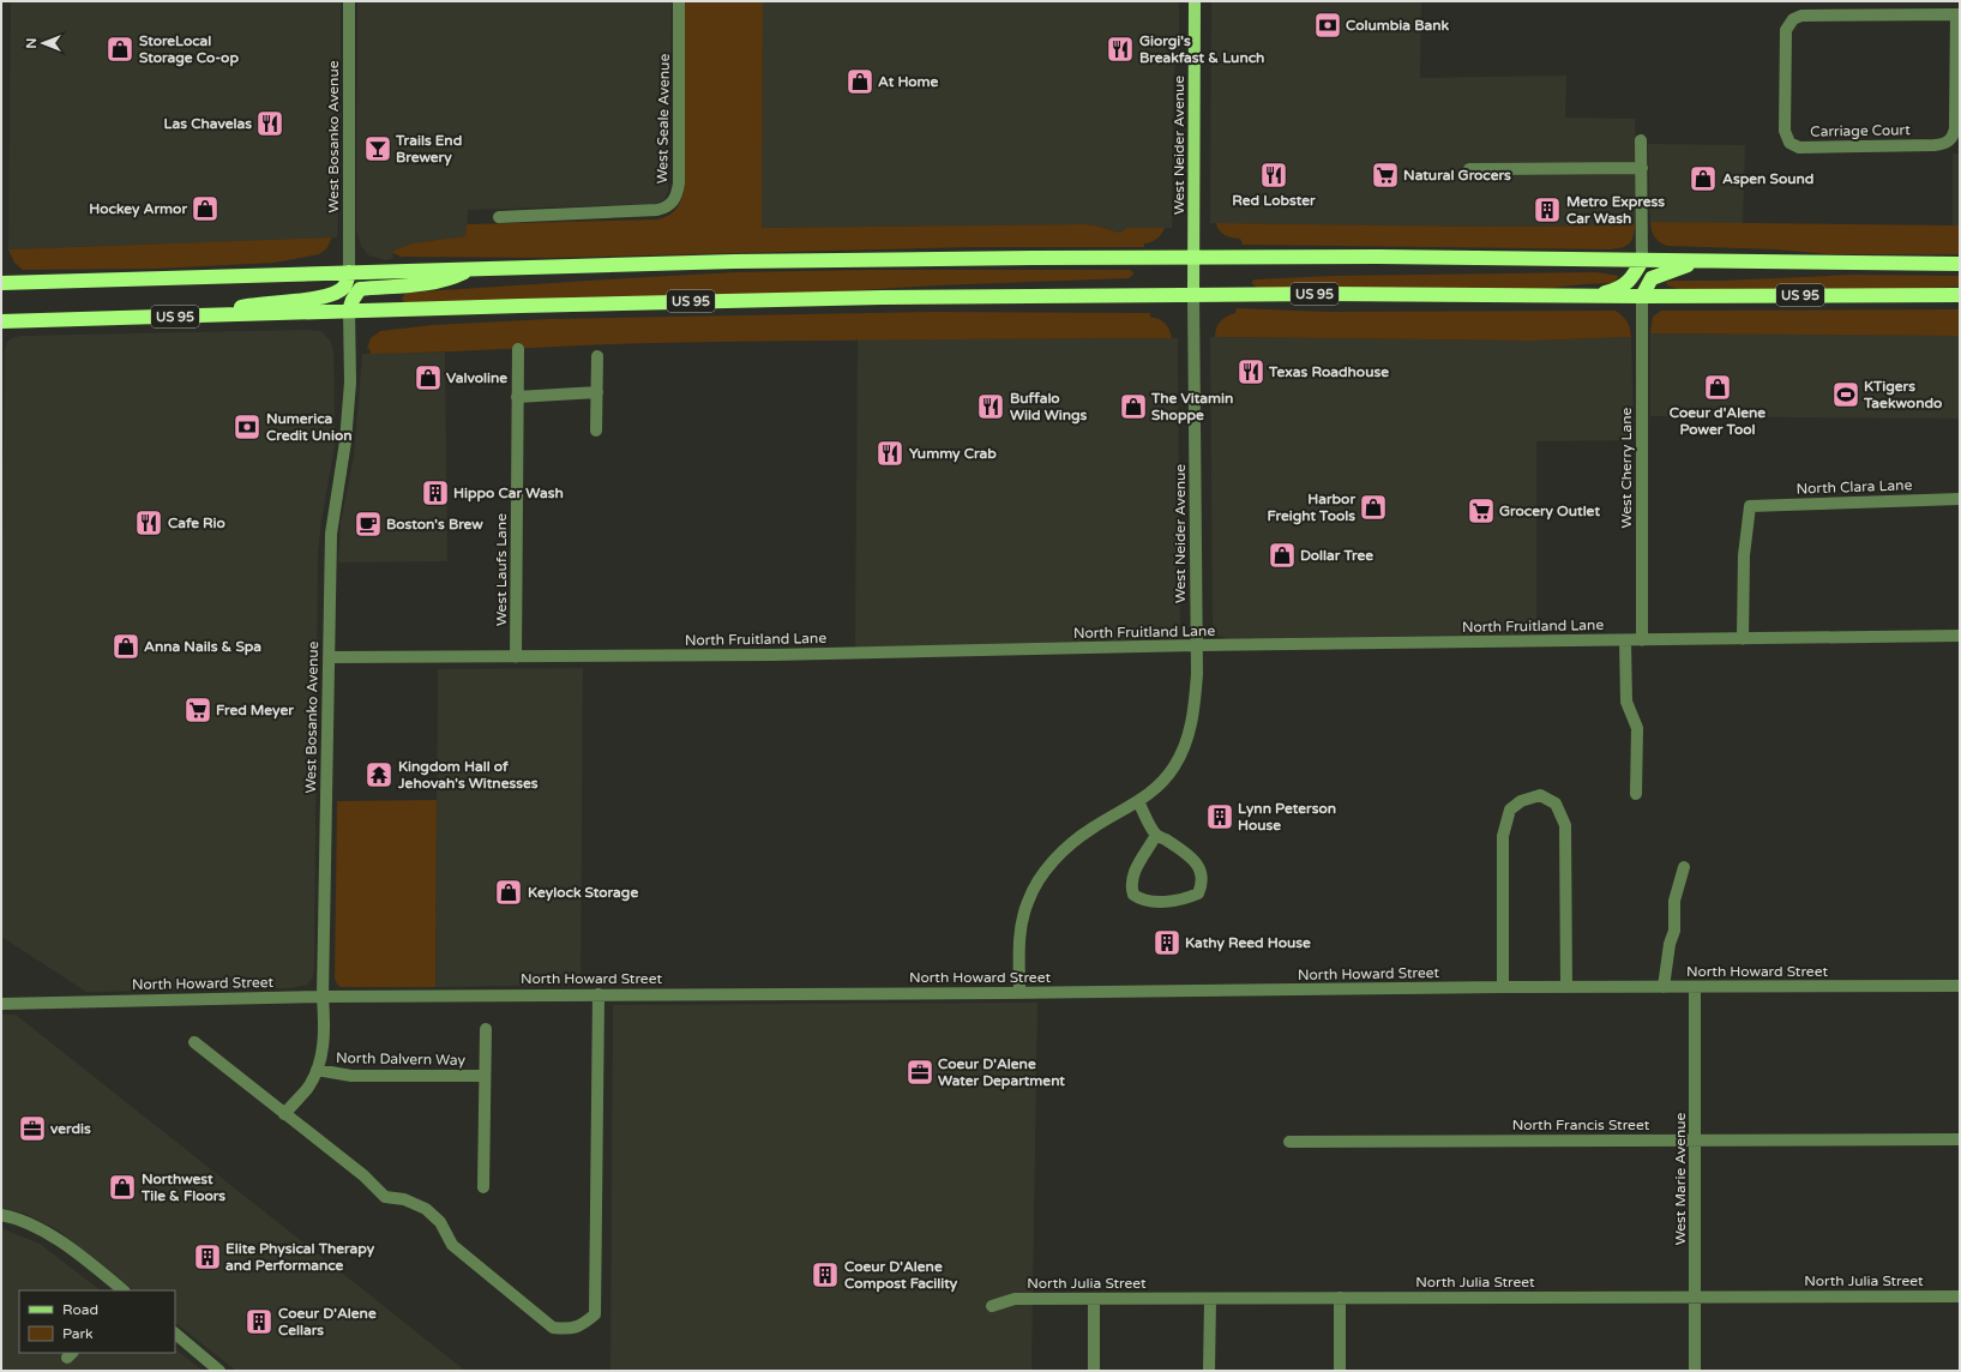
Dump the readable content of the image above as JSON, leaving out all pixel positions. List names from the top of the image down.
{
  "streets": {
    "highway": ["US 95"],
    "main road": ["West Neider Avenue"],
    "street": [
      "West Seale Avenue",
      "Carriage Court",
      "West Bosanko Avenue",
      "West Cherry Lane",
      "North Clara Lane",
      "West Laufs Lane",
      "North Fruitland Lane",
      "North Howard Street",
      "North Dalvern Way",
      "North Francis Street",
      "West Marie Avenue",
      "North Julia Street"
    ]
  },
  "crossings": [
    ["West Bosanko Avenue", "US 95"],
    ["West Bosanko Avenue", "North Fruitland Lane"],
    ["West Bosanko Avenue", "North Howard Street"],
    ["West Bosanko Avenue", "North Dalvern Way"],
    ["West Neider Avenue", "US 95"],
    ["West Neider Avenue", "North Fruitland Lane"],
    ["West Neider Avenue", "North Howard Street"],
    ["US 95", "West Cherry Lane"],
    ["West Cherry Lane", "North Fruitland Lane"],
    ["North Clara Lane", "North Fruitland Lane"],
    ["West Laufs Lane", "North Fruitland Lane"],
    ["North Howard Street", "West Marie Avenue"],
    ["North Francis Street", "West Marie Avenue"],
    ["West Marie Avenue", "North Julia Street"]
  ],
  "places": {
    "bank": ["Columbia Bank", "Numerica Credit Union"],
    "shop": [
      "StoreLocal Storage Co-op",
      "At Home",
      "Aspen Sound",
      "Hockey Armor",
      "Valvoline",
      "Coeur d'Alene Power Tool",
      "The Vitamin Shoppe",
      "Harbor Freight Tools",
      "Dollar Tree",
      "Anna Nails & Spa",
      "Keylock Storage",
      "Northwest Tile & Floors"
    ],
    "restaurant": [
      "Giorgi's Breakfast & Lunch",
      "Las Chavelas",
      "Red Lobster",
      "Texas Roadhouse",
      "Buffalo Wild Wings",
      "Yummy Crab",
      "Cafe Rio"
    ],
    "bar": ["Trails End Brewery"],
    "supermarket": ["Natural Grocers", "Grocery Outlet", "Fred Meyer"],
    "building": [
      "Metro Express Car Wash",
      "Hippo Car Wash",
      "Lynn Peterson House",
      "Kathy Reed House",
      "Elite Physical Therapy and Performance",
      "Coeur D'Alene Compost Facility",
      "Coeur D'Alene Cellars"
    ],
    "sports": ["KTigers Taekwondo"],
    "cafe": ["Boston's Brew"],
    "temple": ["Kingdom Hall of Jehovah's Witnesses"],
    "office": ["Coeur D'Alene Water Department", "verdis"]
  },
  "legend": ["Road", "Park"],
  "north": "left"
}
